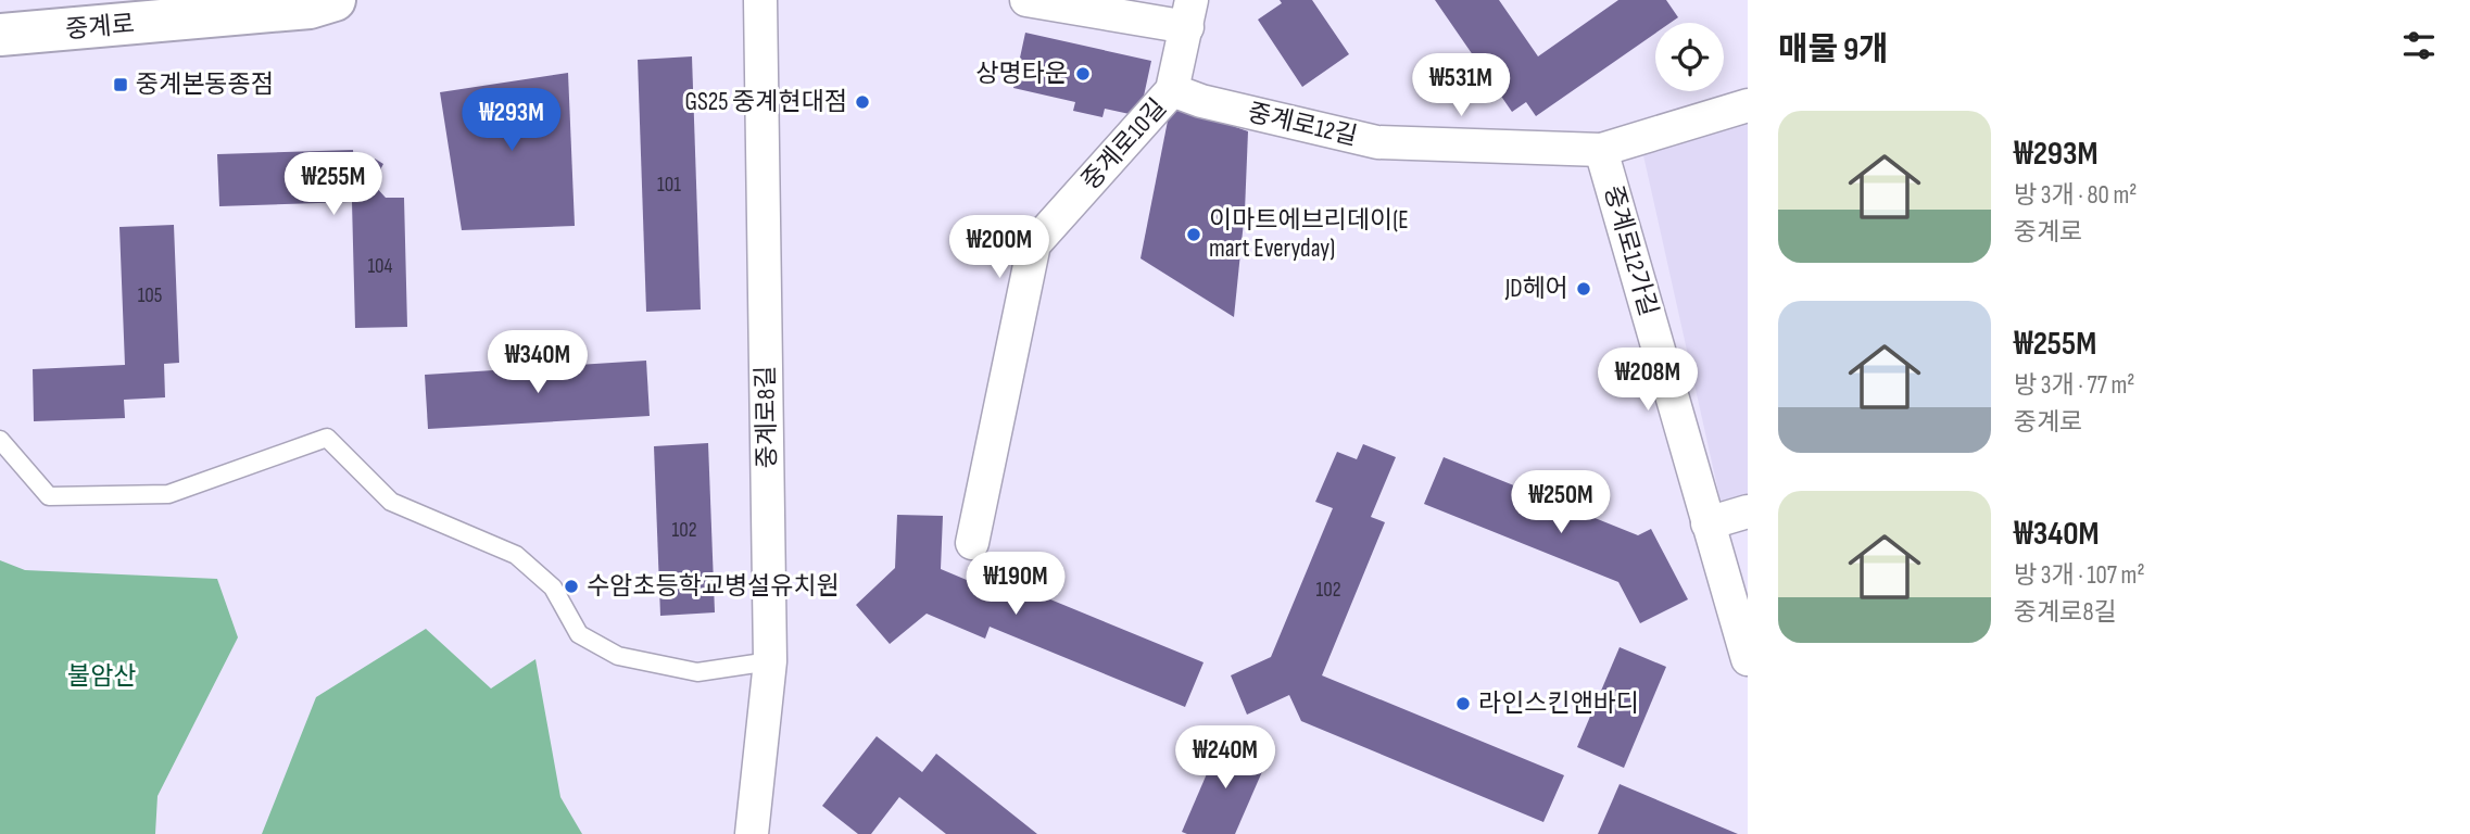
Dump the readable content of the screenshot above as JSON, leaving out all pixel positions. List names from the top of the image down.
{
  "streets": {
    "street": [
      "중계로",
      "중계로12길",
      "중계로10길",
      "중계로12가길",
      "중계로8길"
    ]
  },
  "crossings": [
    ["중계로12길", "중계로10길"],
    ["중계로12길", "중계로12가길"]
  ],
  "parks": ["불암산"],
  "places": {
    "other": [
      "상명타운",
      "GS25 중계현대점",
      "이마트에브리데이(E mart Everyday)",
      "JD헤어",
      "수암초등학교병설유치원",
      "라인스킨앤바디"
    ],
    "transit": ["중계본동종점"]
  },
  "house_numbers": [
    "101",
    "104",
    "105",
    "102",
    "102"
  ],
  "page": {
    "heading": "매물 9개",
    "price": [
      "₩531M",
      "₩293M",
      "₩255M",
      "₩200M",
      "₩340M",
      "₩208M",
      "₩250M",
      "₩190M",
      "₩240M"
    ],
    "list": [
      {
        "name": "₩293M",
        "note": "방 3개 · 80 m² · 중계로"
      },
      {
        "name": "₩255M",
        "note": "방 3개 · 77 m² · 중계로"
      },
      {
        "name": "₩340M",
        "note": "방 3개 · 107 m² · 중계로8길"
      }
    ]
  }
}
